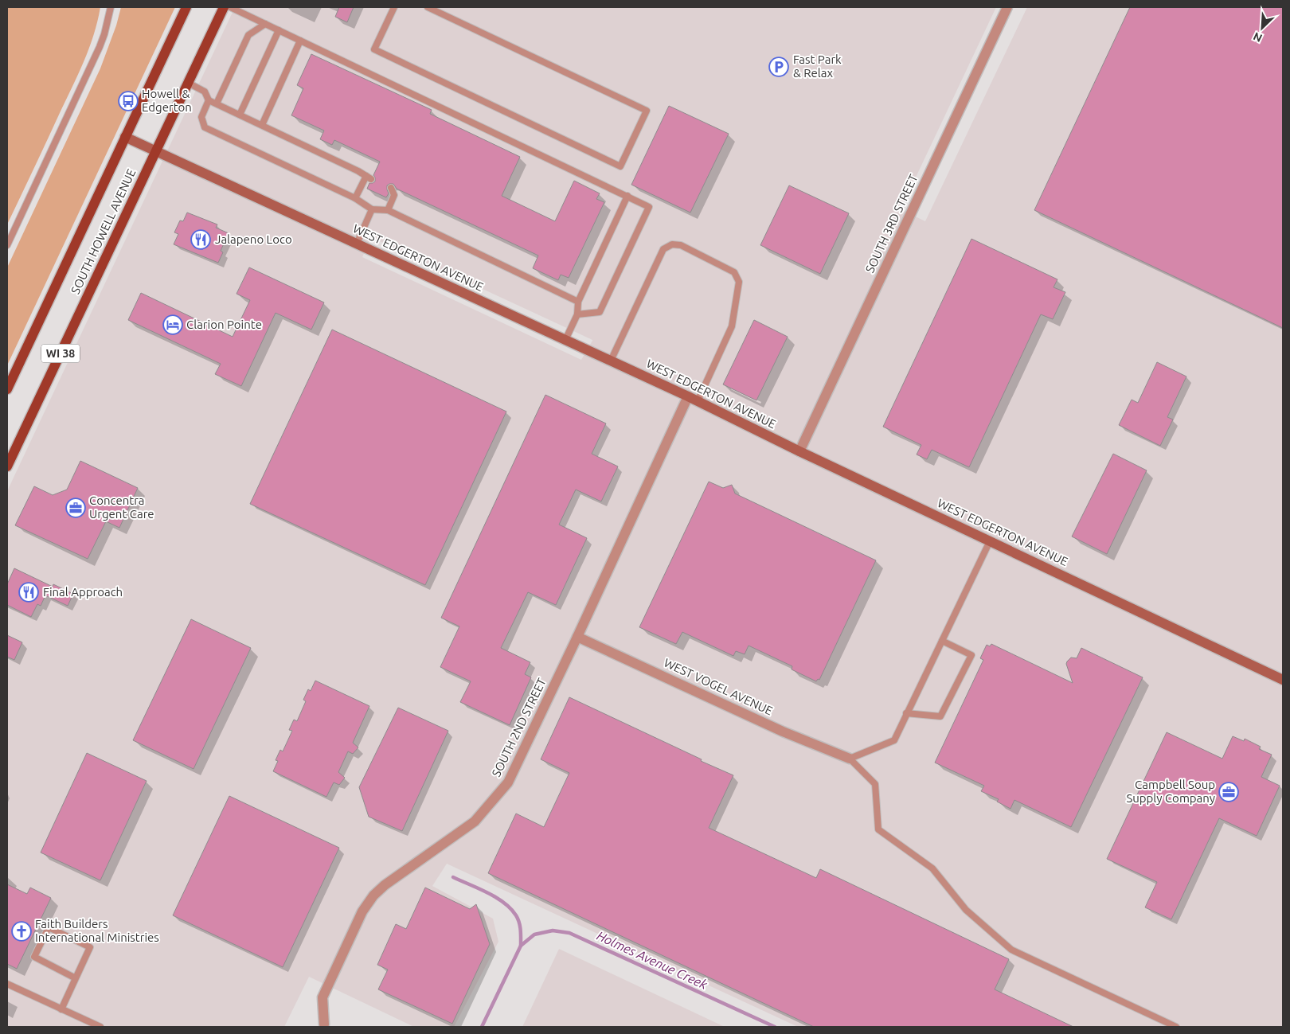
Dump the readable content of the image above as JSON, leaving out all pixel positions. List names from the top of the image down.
{
  "streets": {
    "main road": ["SOUTH HOWELL AVENUE", "WI 38"],
    "street": [
      "SOUTH 3RD STREET",
      "WEST EDGERTON AVENUE",
      "WEST VOGEL AVENUE",
      "SOUTH 2ND STREET"
    ]
  },
  "crossings": [
    ["SOUTH 3RD STREET", "WEST EDGERTON AVENUE"],
    ["SOUTH HOWELL AVENUE", "WEST EDGERTON AVENUE"],
    ["WEST EDGERTON AVENUE", "SOUTH 2ND STREET"],
    ["WEST VOGEL AVENUE", "SOUTH 2ND STREET"]
  ],
  "water": ["Holmes Avenue Creek"],
  "places": {
    "parking": ["Fast Park & Relax"],
    "bus stop": ["Howell & Edgerton"],
    "restaurant": ["Jalapeno Loco", "Final Approach"],
    "hotel": ["Clarion Pointe"],
    "office": ["Concentra Urgent Care", "Campbell Soup Supply Company"],
    "church": ["Faith Builders International Ministries"]
  },
  "north": "bottom left"
}
